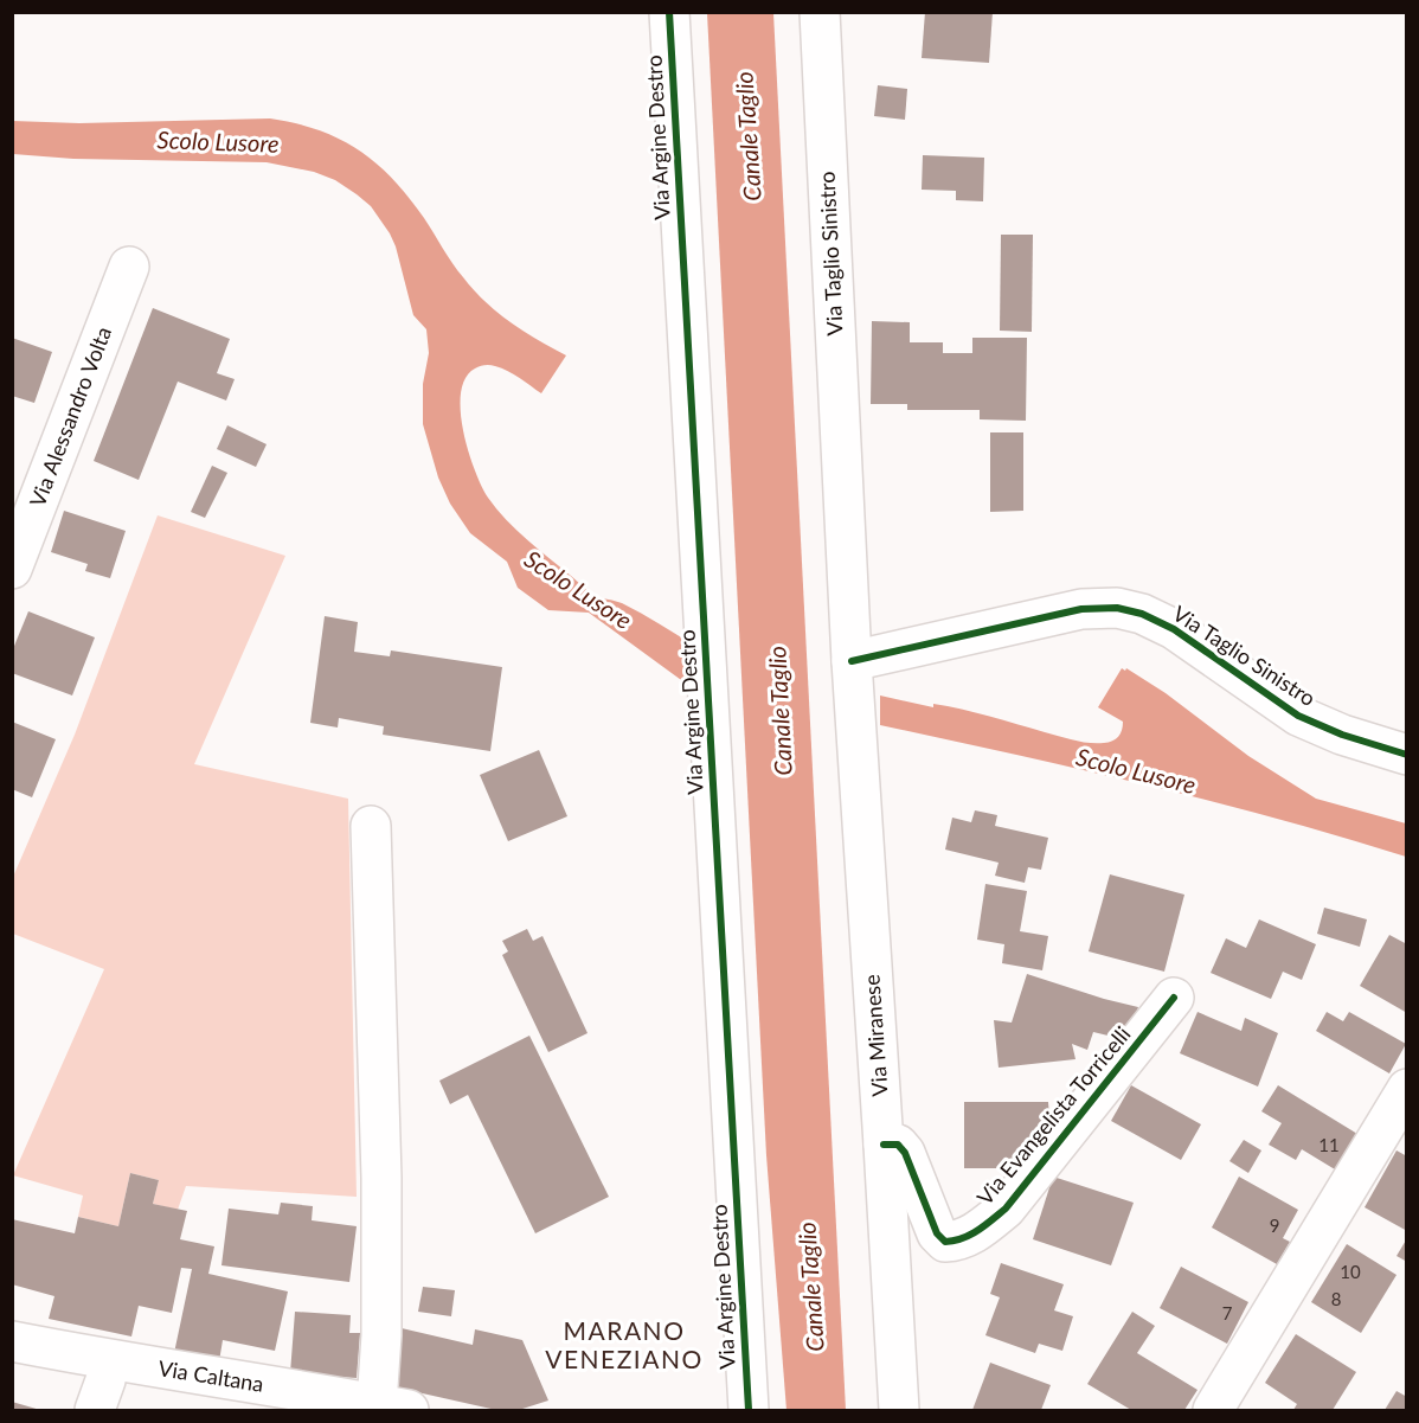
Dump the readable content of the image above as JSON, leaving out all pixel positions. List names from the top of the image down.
{
  "streets": {
    "street": [
      "Via Argine Destro",
      "Via Taglio Sinistro",
      "Via Alessandro Volta",
      "Via Miranese",
      "Via Evangelista Torricelli",
      "Via Caltana"
    ]
  },
  "crossings": [
    ["Via Taglio Sinistro", "Via Miranese"],
    ["Via Miranese", "Via Evangelista Torricelli"]
  ],
  "districts": ["MARANO VENEZIANO"],
  "water": ["Canale Taglio", "Scolo Lusore"],
  "house_numbers": [
    "11",
    "9",
    "10",
    "8",
    "7"
  ]
}
